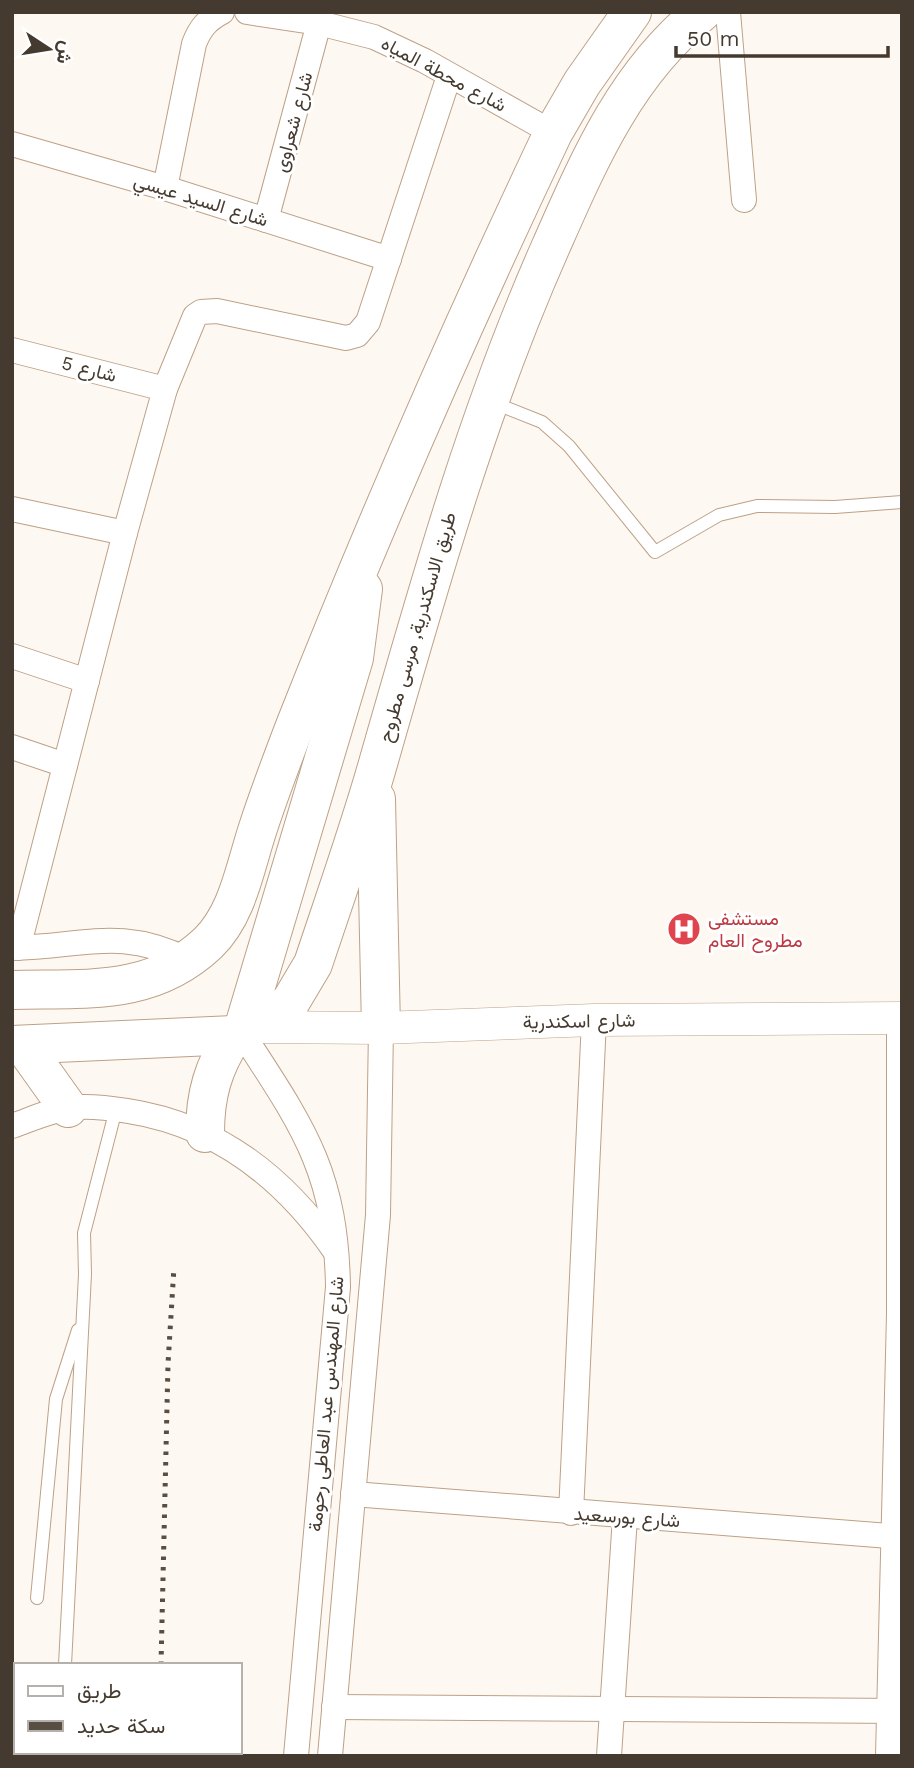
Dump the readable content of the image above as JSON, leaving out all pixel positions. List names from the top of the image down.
{
  "streets": {
    "main road": ["طريق الاسكندرية, مرسى مطروح"],
    "street": [
      "شارع محطة المياه",
      "شارع شعراوى",
      "شارع السيد عيسي",
      "شارع 5",
      "شارع اسكندرية",
      "شارع المهندس عبد العاطى رحومة",
      "شارع بورسعيد"
    ]
  },
  "crossings": [
    ["شارع محطة المياه", "شارع شعراوى"],
    ["شارع شعراوى", "شارع السيد عيسي"],
    ["طريق الاسكندرية, مرسى مطروح", "شارع اسكندرية"],
    ["طريق الاسكندرية, مرسى مطروح", "شارع المهندس عبد العاطى رحومة"],
    ["شارع اسكندرية", "شارع المهندس عبد العاطى رحومة"],
    ["شارع المهندس عبد العاطى رحومة", "شارع بورسعيد"]
  ],
  "places": {
    "hospital": ["مستشفى مطروح العام"]
  },
  "legend": ["طريق", "سكة حديد"],
  "scale_bar": "50 m",
  "north": "right"
}
